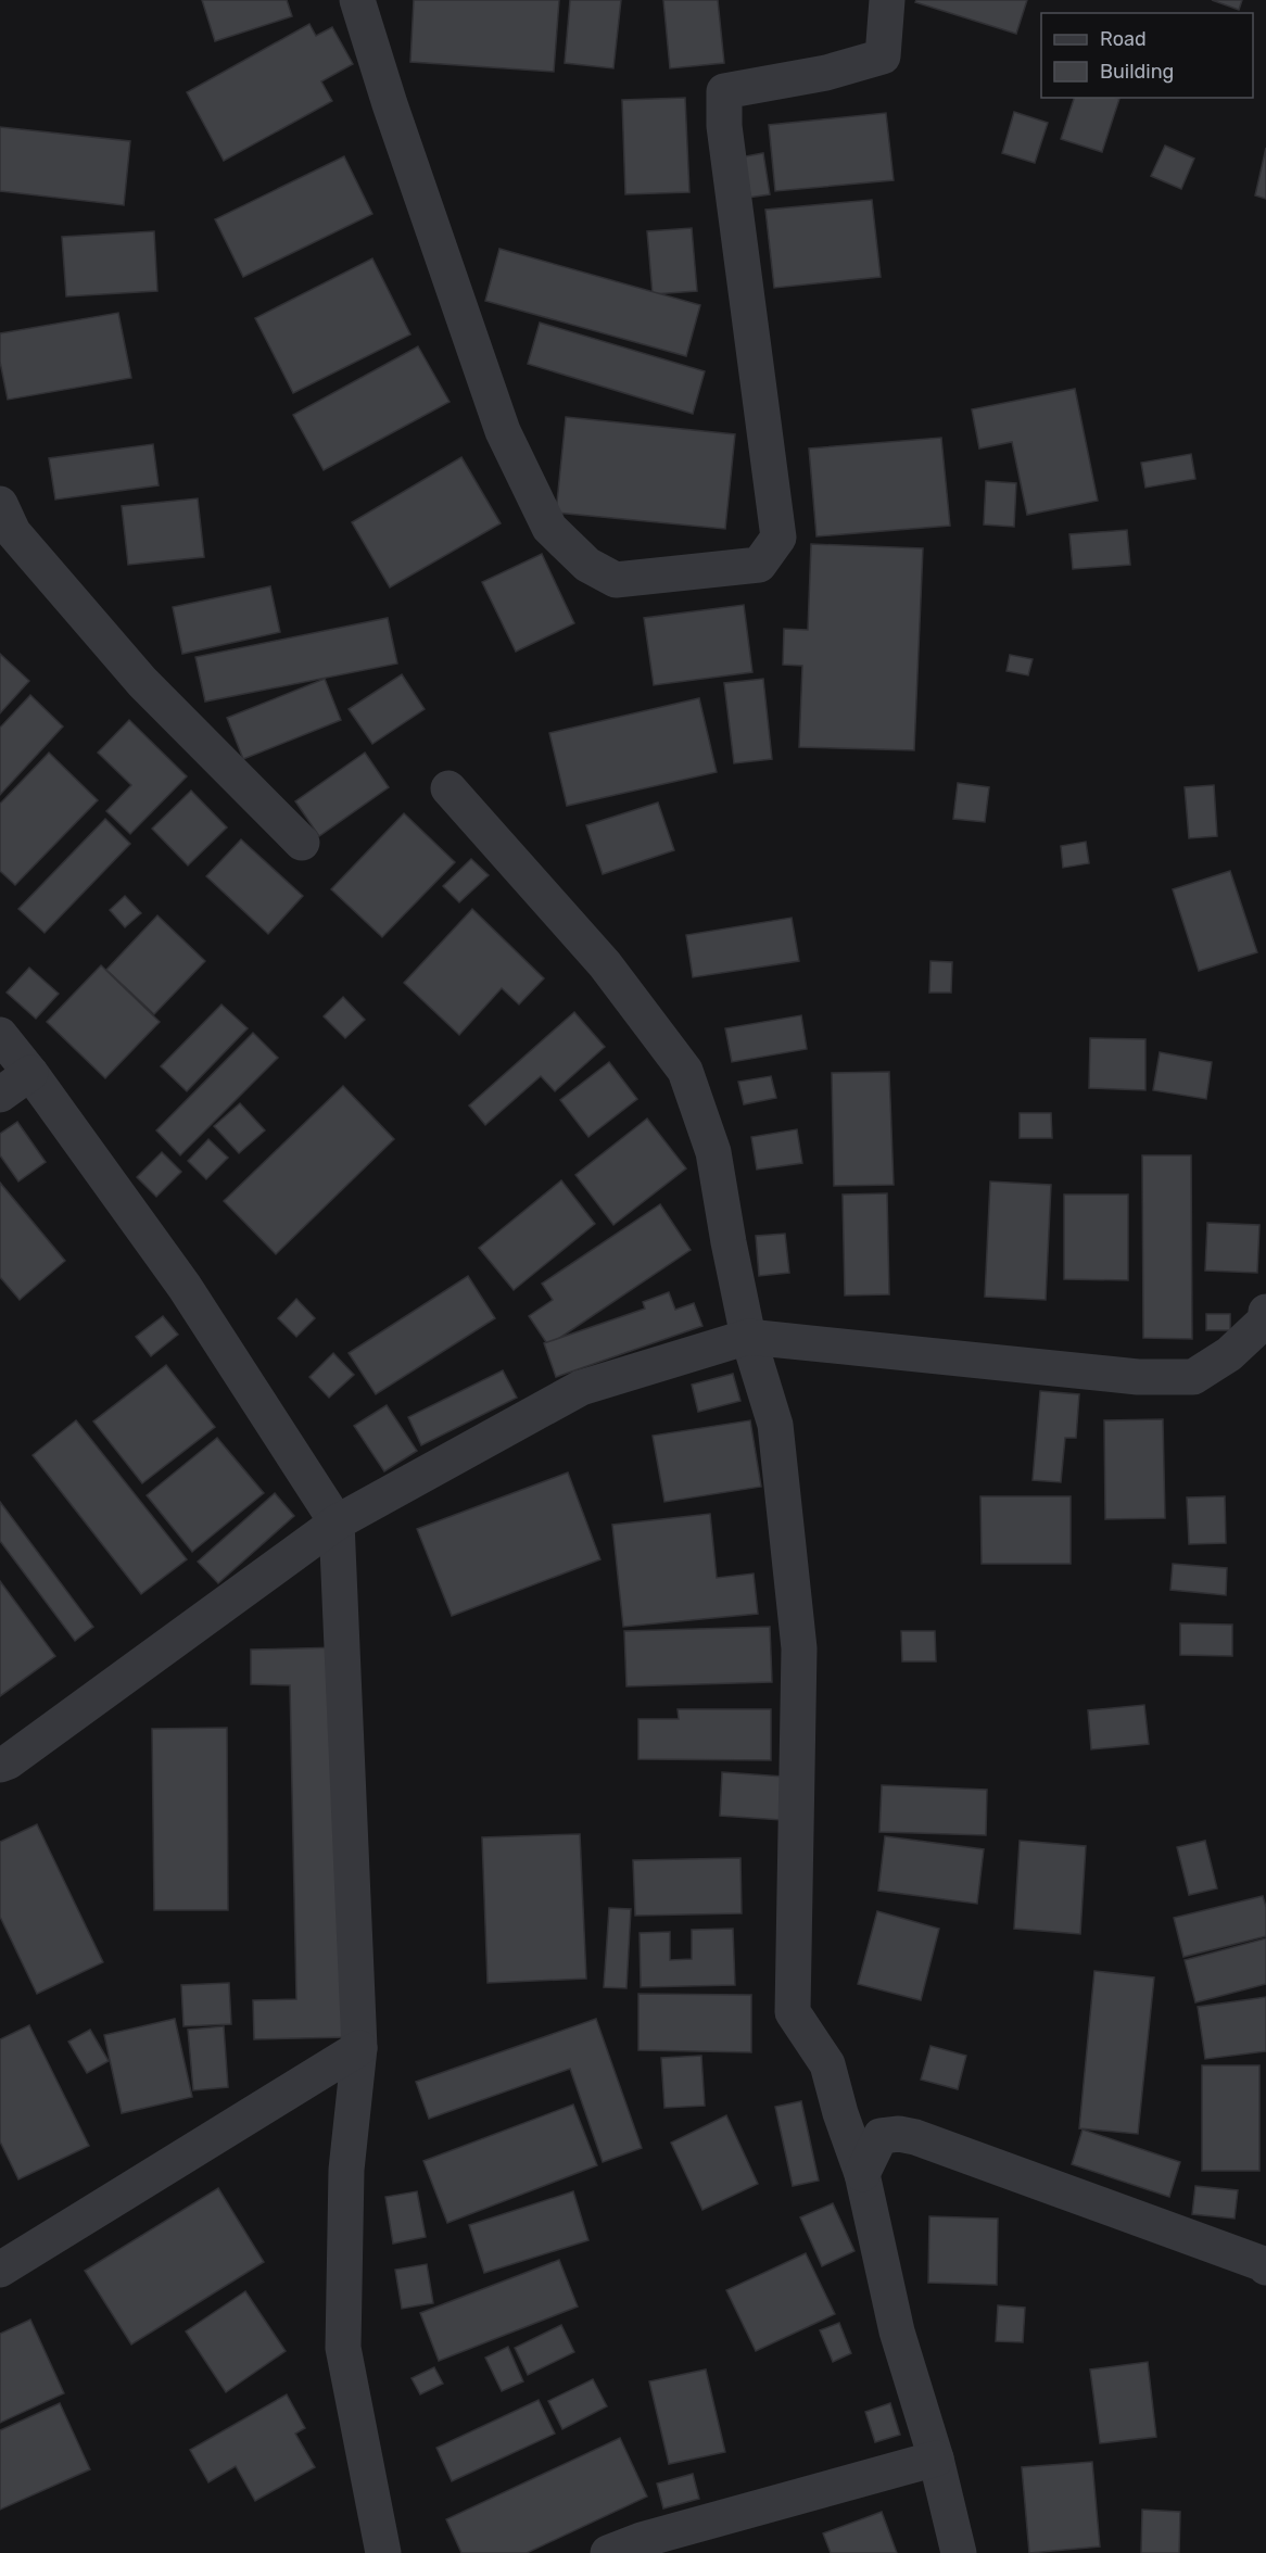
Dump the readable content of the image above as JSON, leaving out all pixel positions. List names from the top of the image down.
{
  "legend": ["Road", "Building"]
}
